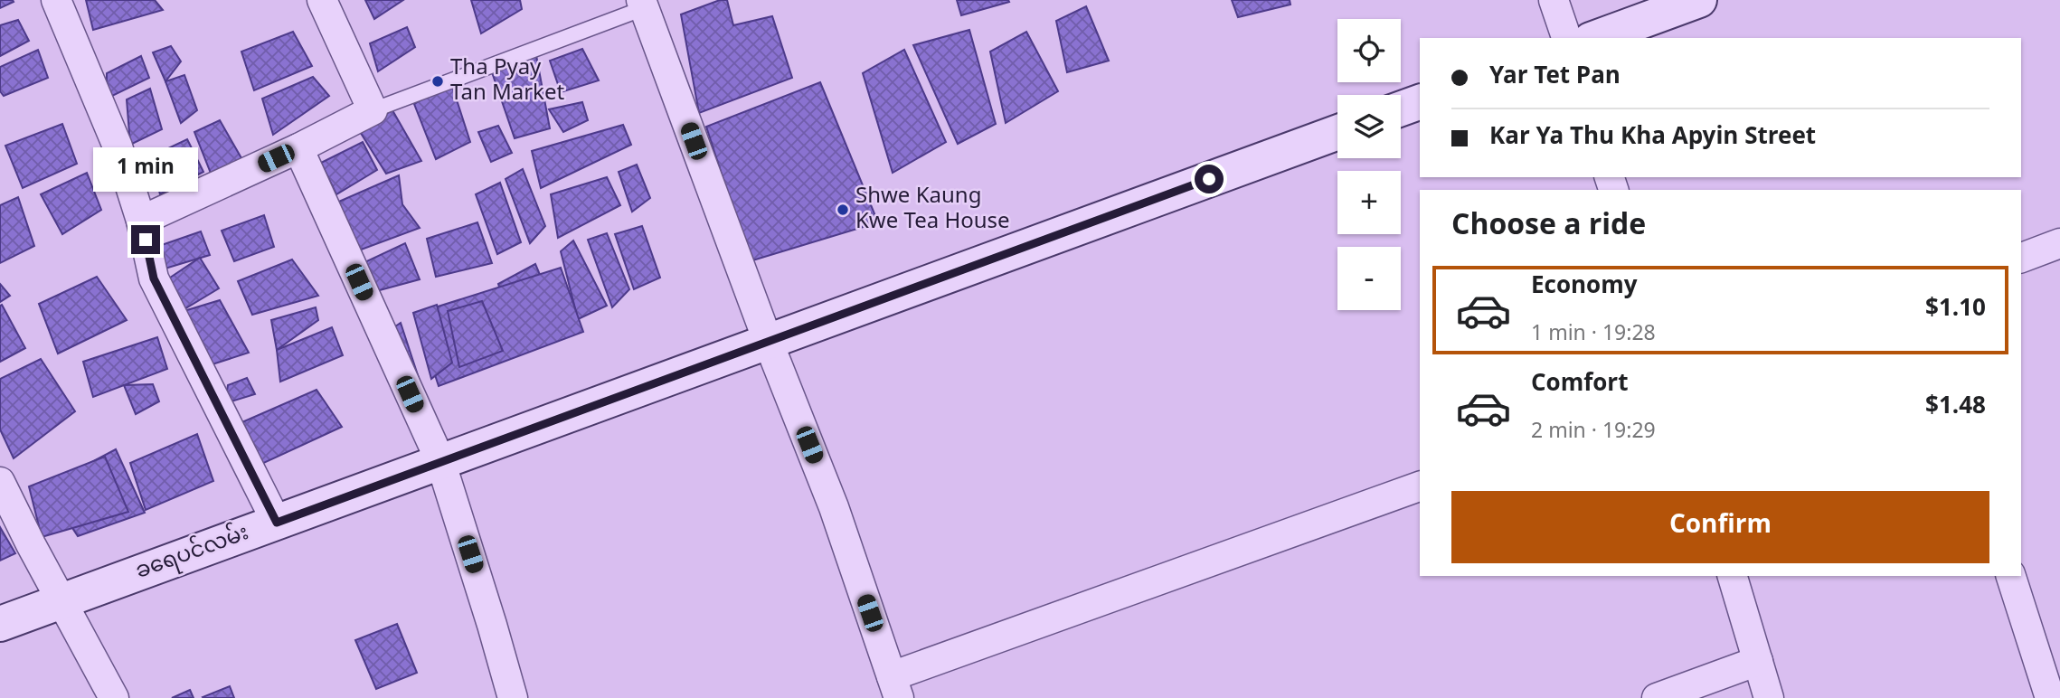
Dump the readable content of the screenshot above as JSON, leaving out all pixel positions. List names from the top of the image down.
{
  "streets": {
    "main road": ["ခရေပင်လမ်း"]
  },
  "places": ["Tha Pyay Tan Market", "Shwe Kaung Kwe Tea House"],
  "page": {
    "map_buttons": ["+", "−"],
    "banner": ["Yar Tet Pan", "Kar Ya Thu Kha Apyin Street"],
    "bubble": "1 min",
    "heading": "Choose a ride",
    "list": [
      {
        "name": "Economy",
        "note": "1 min · 19:28",
        "value": "$1.10"
      },
      {
        "name": "Comfort",
        "note": "2 min · 19:29",
        "value": "$1.48"
      }
    ],
    "buttons": "Confirm"
  }
}
